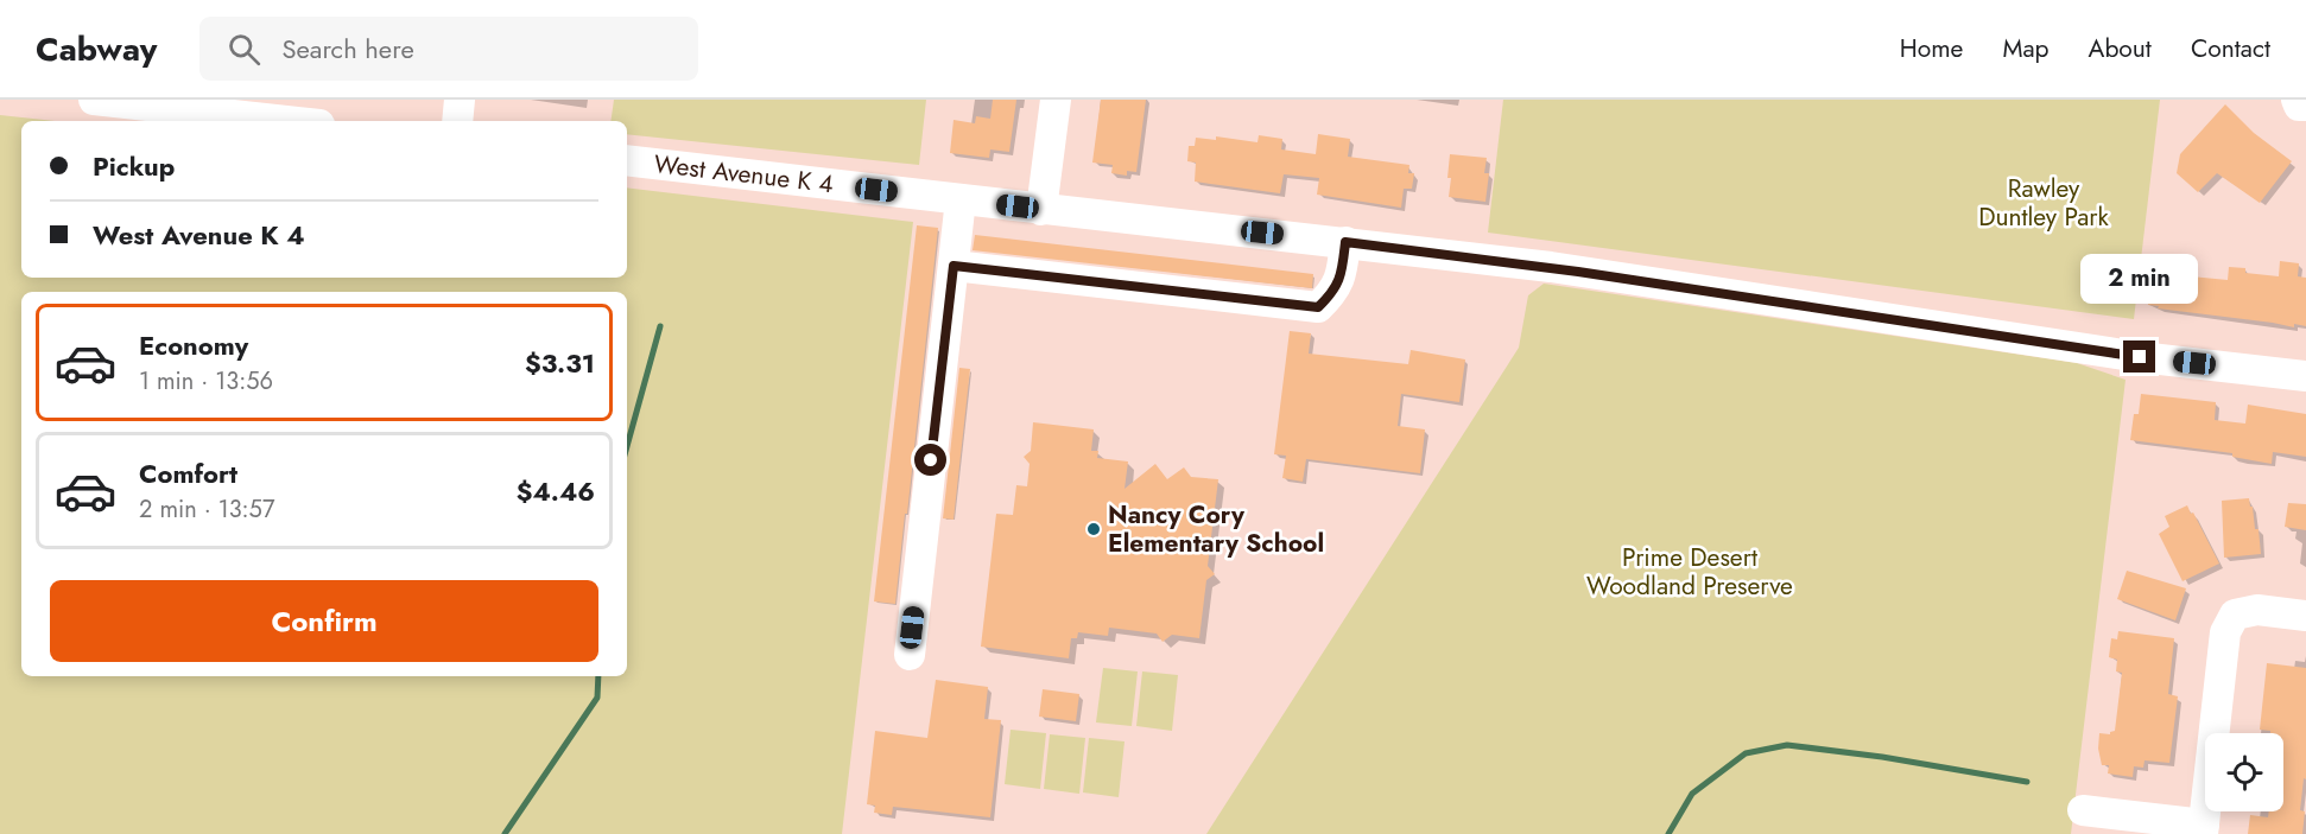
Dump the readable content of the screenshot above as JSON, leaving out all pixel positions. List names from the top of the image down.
{
  "streets": {
    "street": ["West Avenue K 4"]
  },
  "parks": ["Rawley Duntley Park", "Prime Desert Woodland Preserve"],
  "places": ["Nancy Cory Elementary School"],
  "page": {
    "header": "Cabway",
    "search": "Search here",
    "nav": [
      "Home",
      "Map",
      "About",
      "Contact"
    ],
    "banner": ["Pickup", "West Avenue K 4"],
    "bubble": "2 min",
    "list": [
      {
        "name": "Economy",
        "note": "1 min · 13:56",
        "value": "$3.31"
      },
      {
        "name": "Comfort",
        "note": "2 min · 13:57",
        "value": "$4.46"
      }
    ],
    "buttons": "Confirm"
  }
}
